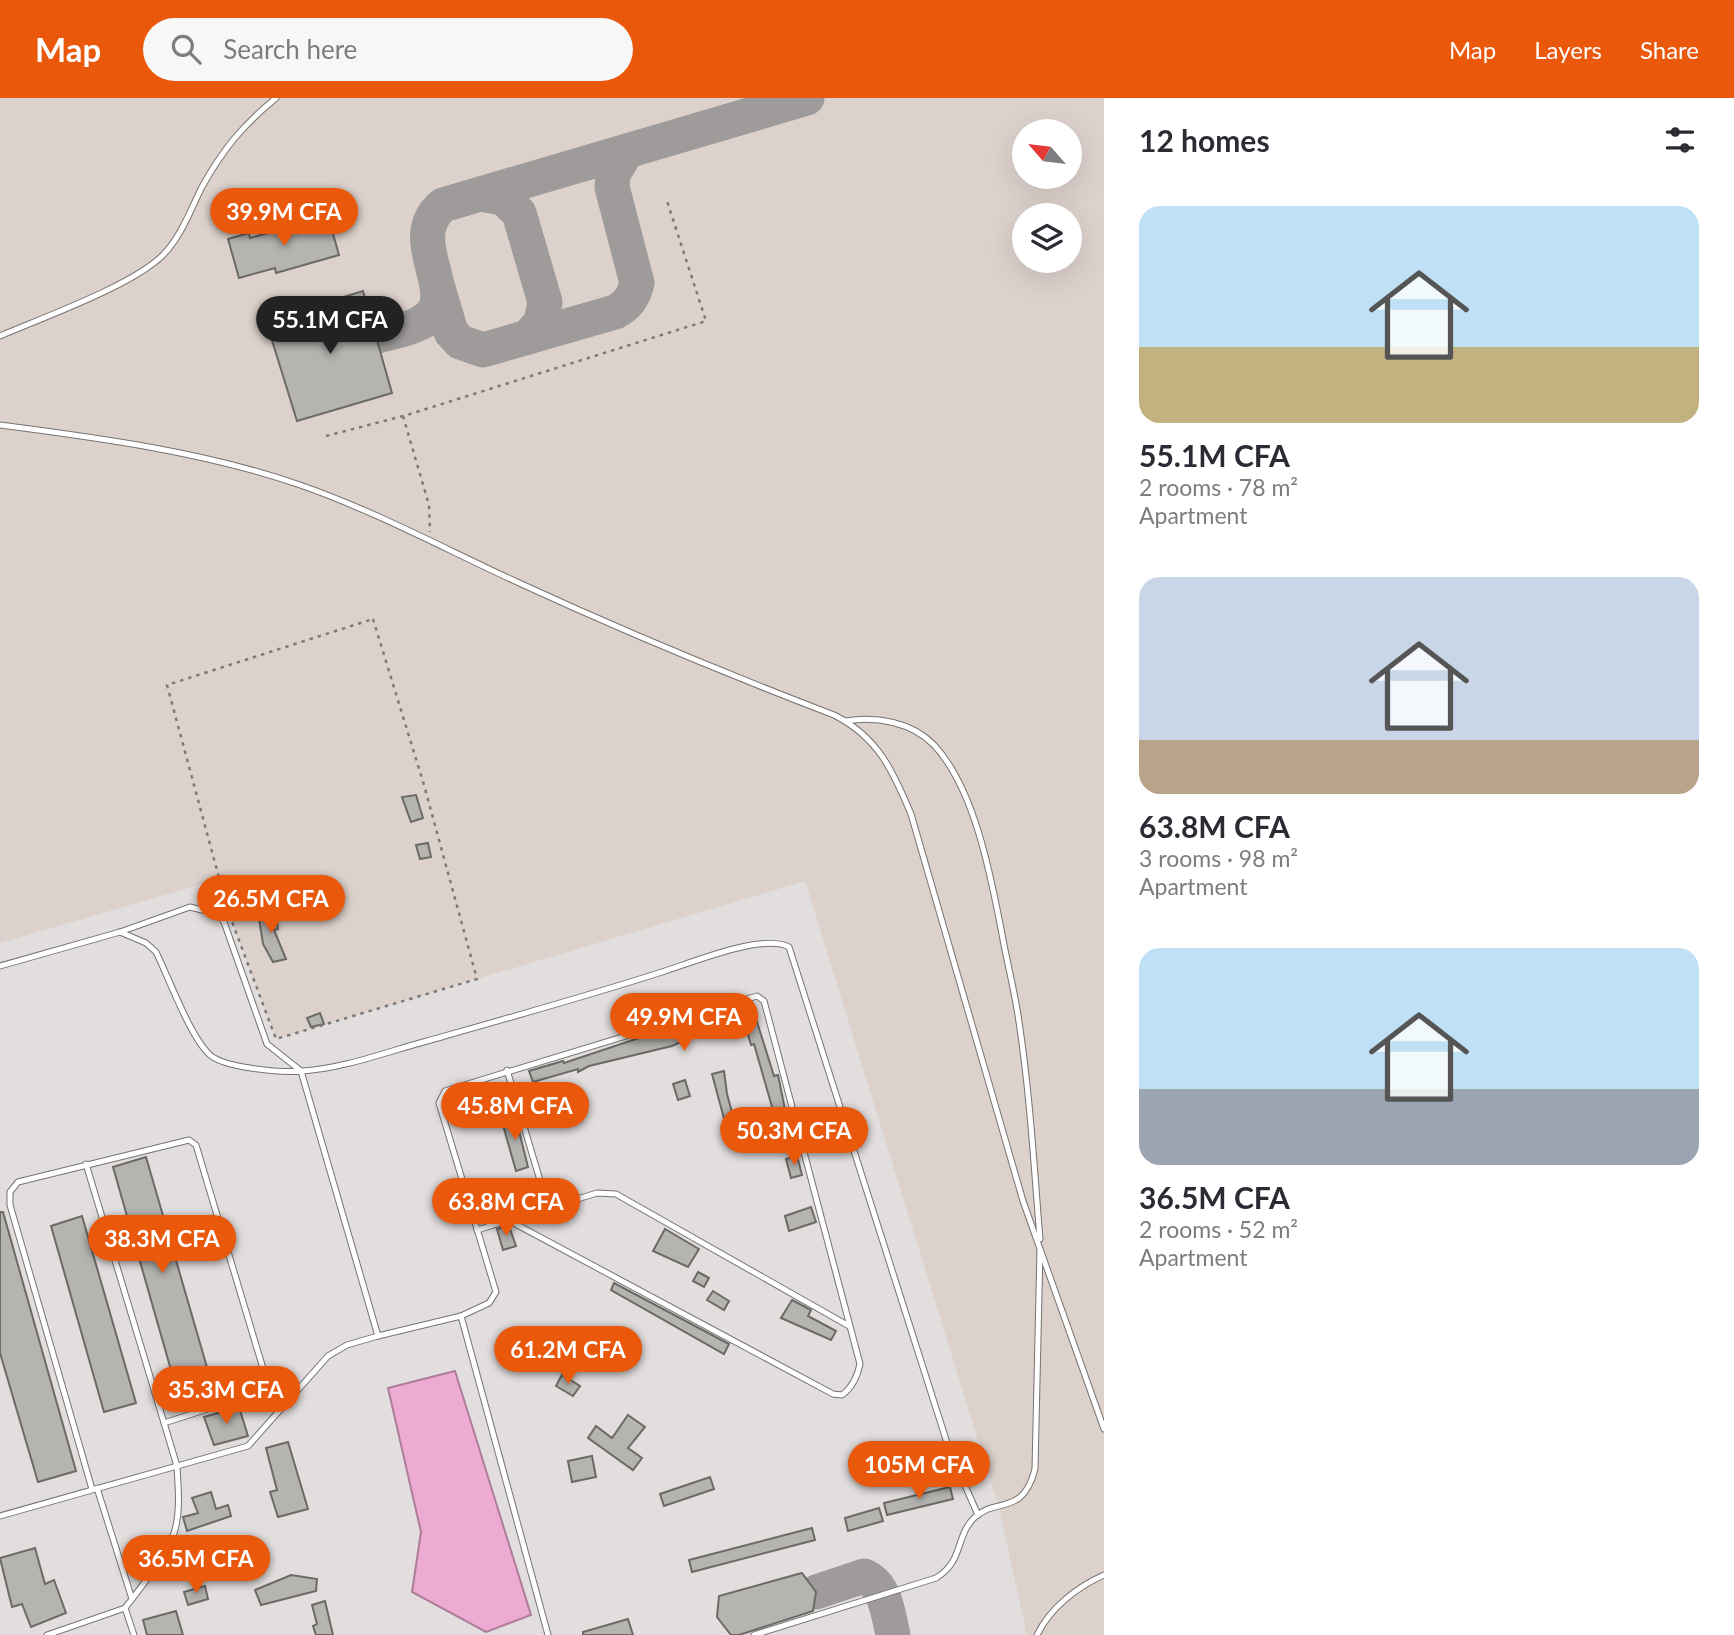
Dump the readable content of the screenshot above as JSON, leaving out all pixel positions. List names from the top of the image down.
{
  "north": "top left",
  "page": {
    "header": "Map",
    "search": "Search here",
    "nav": ["Map", "Layers", "Share"],
    "heading": "12 homes",
    "list": [
      {
        "name": "55.1M CFA",
        "note": "2 rooms · 78 m² · Apartment"
      },
      {
        "name": "63.8M CFA",
        "note": "3 rooms · 98 m² · Apartment"
      },
      {
        "name": "36.5M CFA",
        "note": "2 rooms · 52 m² · Apartment"
      }
    ],
    "price": [
      "39.9M CFA",
      "55.1M CFA",
      "26.5M CFA",
      "49.9M CFA",
      "45.8M CFA",
      "50.3M CFA",
      "63.8M CFA",
      "38.3M CFA",
      "61.2M CFA",
      "35.3M CFA",
      "105M CFA",
      "36.5M CFA"
    ]
  }
}
